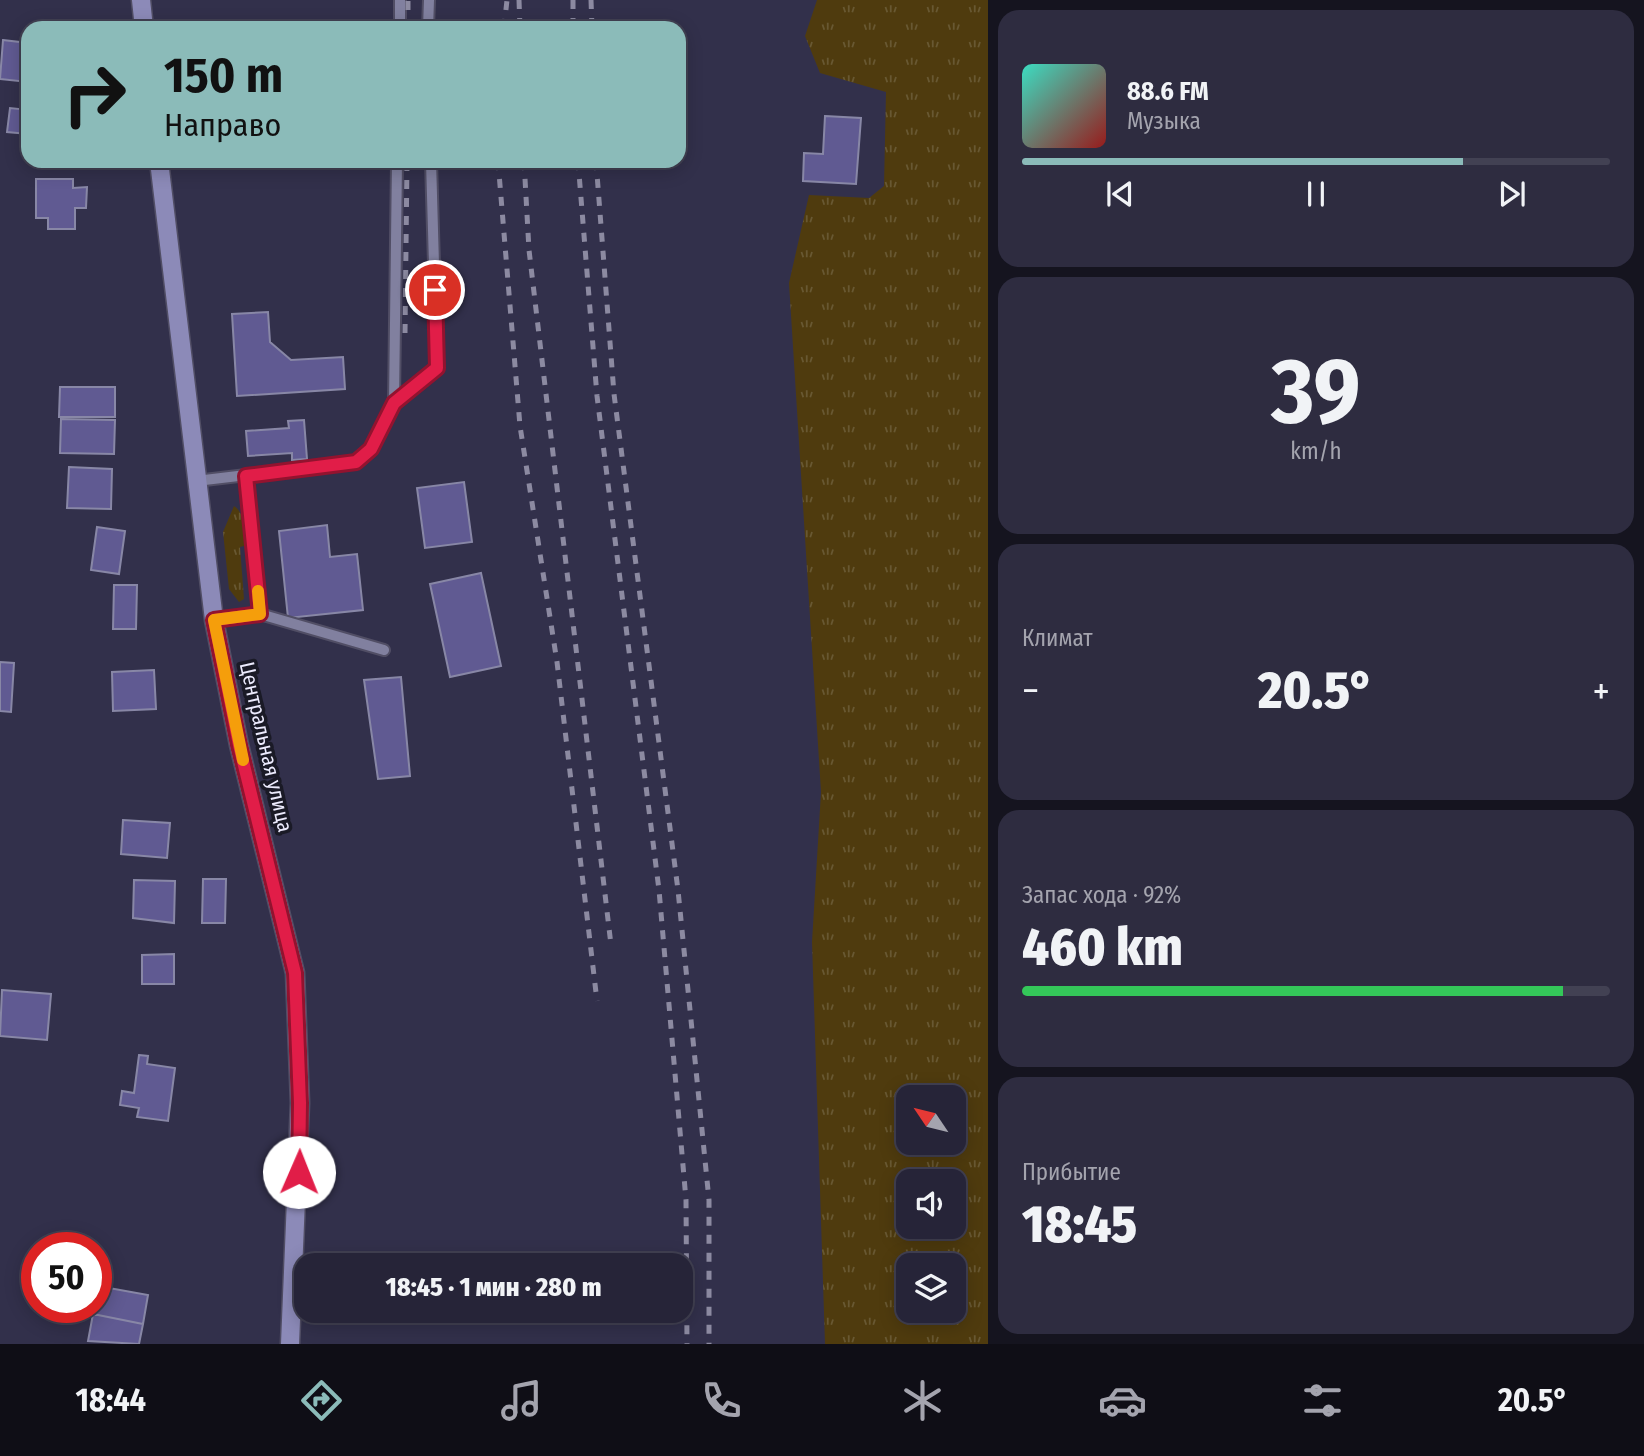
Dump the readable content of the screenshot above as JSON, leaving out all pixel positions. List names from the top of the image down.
{
  "streets": {
    "main road": ["Центральная улица"]
  },
  "north": "top left",
  "page": {
    "turn": ["150 m", "Направо"],
    "song": ["88.6 FM", "Музыка"],
    "tile": [
      ["39", "km/h"],
      "Климат",
      ["Запас хода · 92%", "460 km"],
      ["Прибытие", "18:45"]
    ],
    "heat": ["−", "20.5°", "+"],
    "limit": "50",
    "trip": "18:45 · 1 мин · 280 m",
    "tabs": ["18:44", "20.5°"]
  }
}
